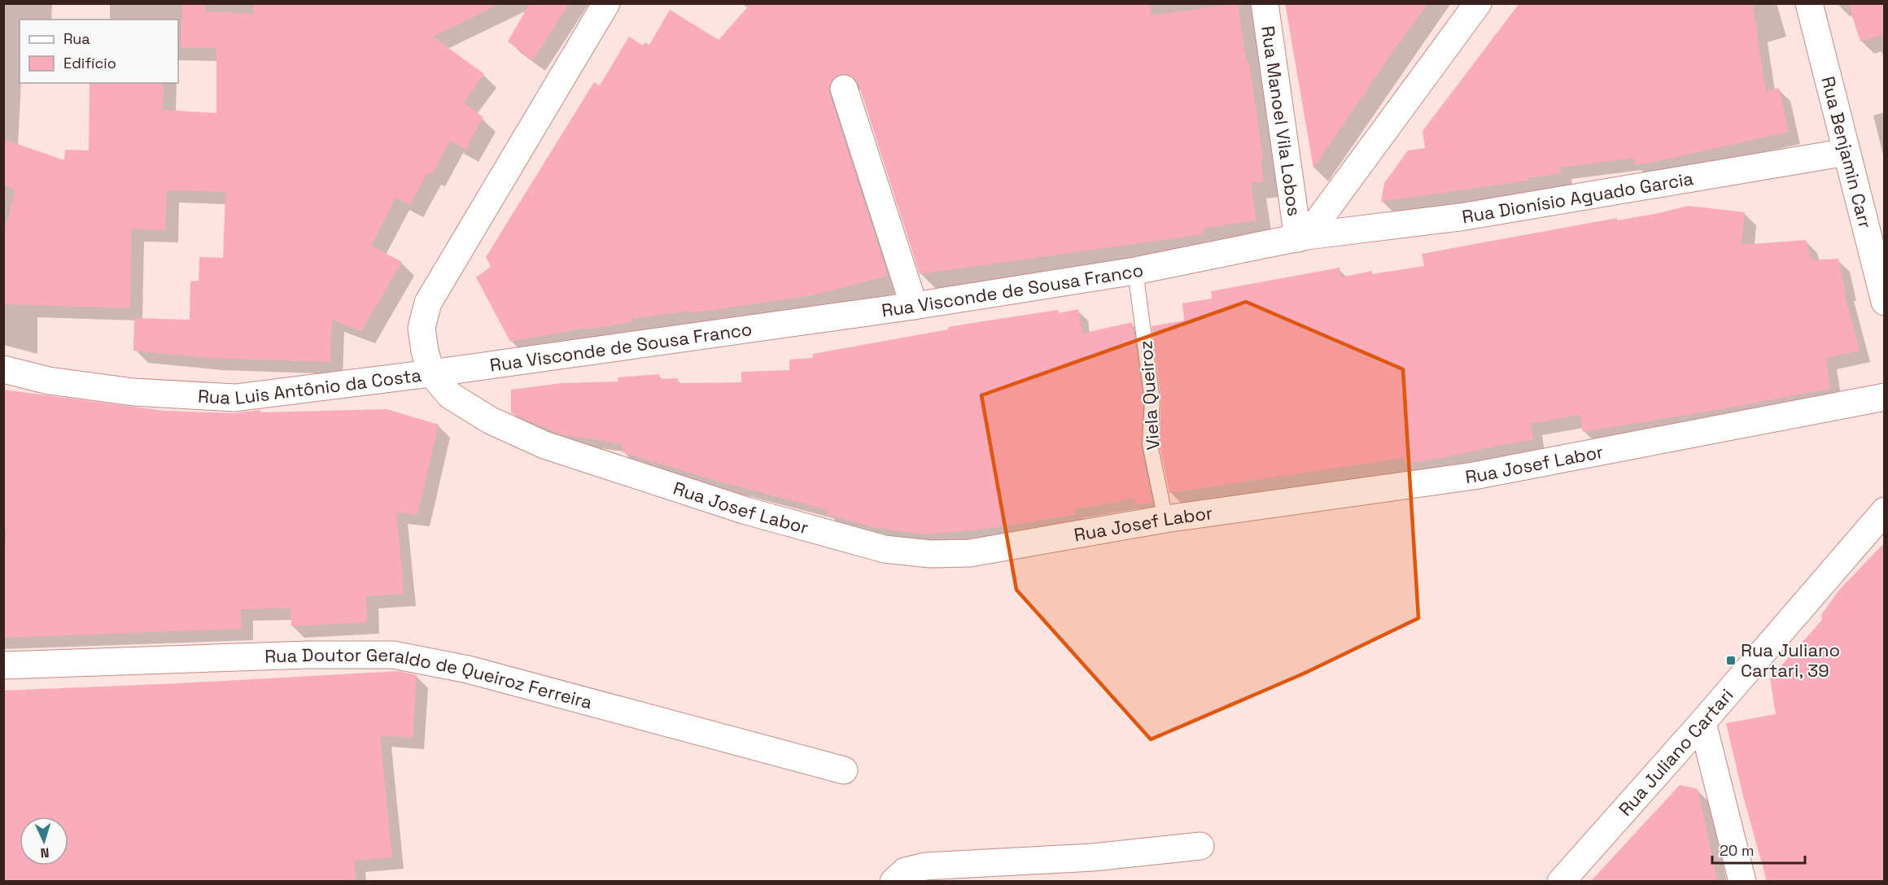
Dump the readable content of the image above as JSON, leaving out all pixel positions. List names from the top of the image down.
{
  "streets": {
    "street": [
      "Rua Manoel Vila Lobos",
      "Rua Benjamin Carr",
      "Rua Dionísio Aguado Garcia",
      "Rua Visconde de Sousa Franco",
      "Rua Luis Antônio da Costa",
      "Rua Josef Labor",
      "Rua Doutor Geraldo de Queiroz Ferreira",
      "Rua Juliano Cartari"
    ],
    "lane": ["Viela Queiroz"]
  },
  "crossings": [
    ["Rua Manoel Vila Lobos", "Rua Dionísio Aguado Garcia"],
    ["Rua Manoel Vila Lobos", "Rua Visconde de Sousa Franco"],
    ["Rua Benjamin Carr", "Rua Dionísio Aguado Garcia"],
    ["Rua Dionísio Aguado Garcia", "Rua Visconde de Sousa Franco"],
    ["Rua Visconde de Sousa Franco", "Rua Luis Antônio da Costa"],
    ["Rua Visconde de Sousa Franco", "Viela Queiroz"],
    ["Rua Visconde de Sousa Franco", "Rua Josef Labor"],
    ["Rua Luis Antônio da Costa", "Rua Josef Labor"],
    ["Viela Queiroz", "Rua Josef Labor"]
  ],
  "places": {
    "transit": ["Rua Juliano Cartari, 39"]
  },
  "legend": ["Rua", "Edifício"],
  "scale_bar": "20 m",
  "north": "bottom"
}
